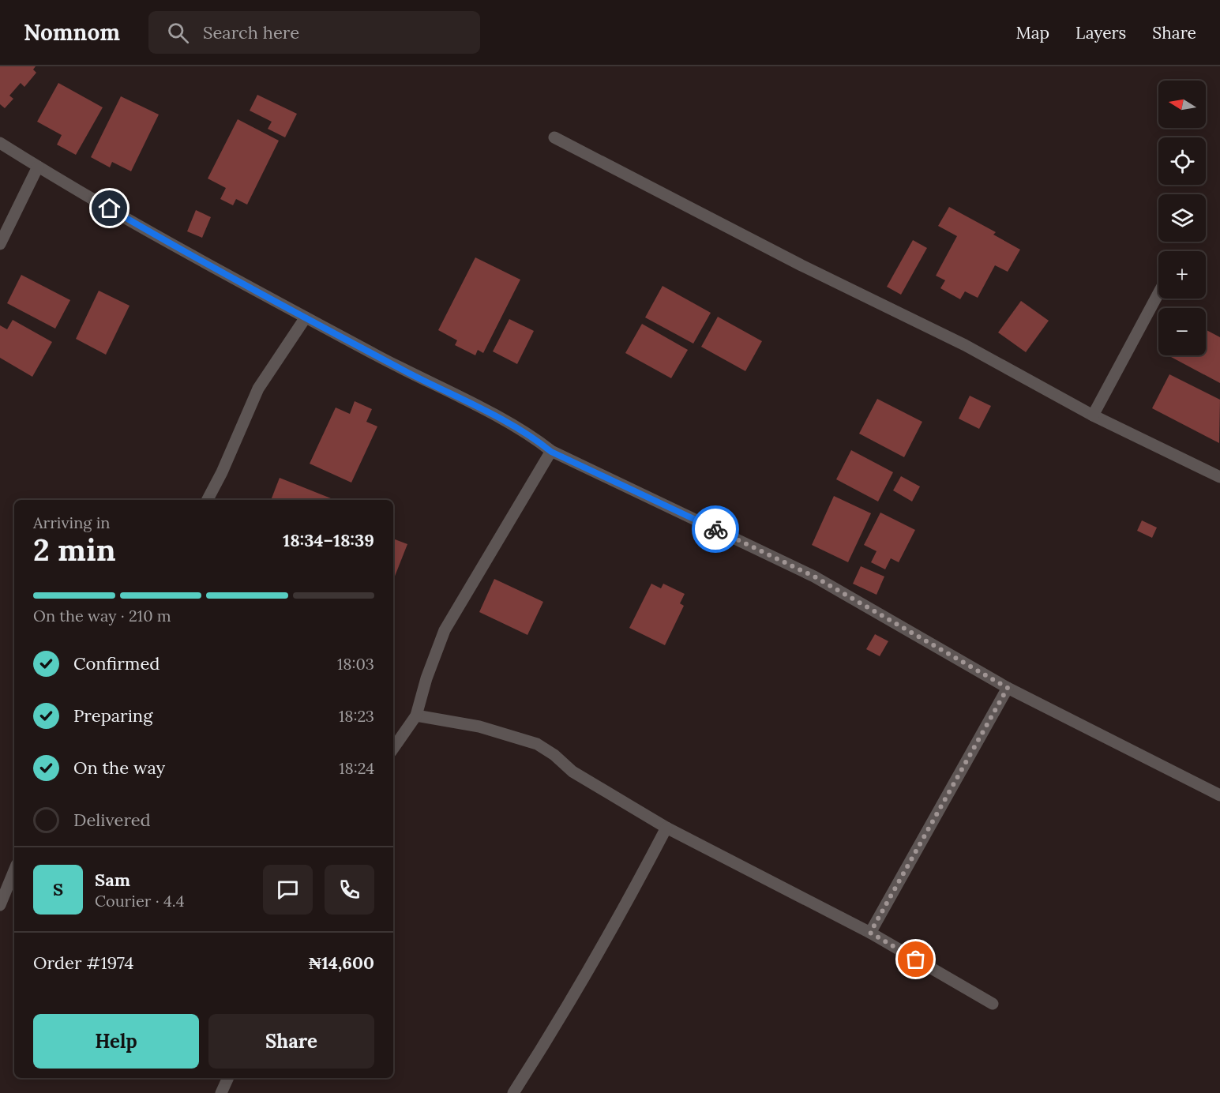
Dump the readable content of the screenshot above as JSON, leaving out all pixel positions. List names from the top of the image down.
{
  "north": "left",
  "page": {
    "header": "Nomnom",
    "search": "Search here",
    "nav": ["Map", "Layers", "Share"],
    "map_buttons": ["+", "−"],
    "heading": ["2 min", "Arriving in", "18:34–18:39"],
    "panel": [
      "Sam",
      "Courier · 4.4",
      "Order #1974",
      "₦14,600"
    ],
    "bar": "On the way · 210 m",
    "list": [
      ["Confirmed", "18:03"],
      ["Preparing", "18:23"],
      ["On the way", "18:24"],
      "Delivered"
    ],
    "round": "S",
    "buttons": ["Help", "Share"]
  }
}
